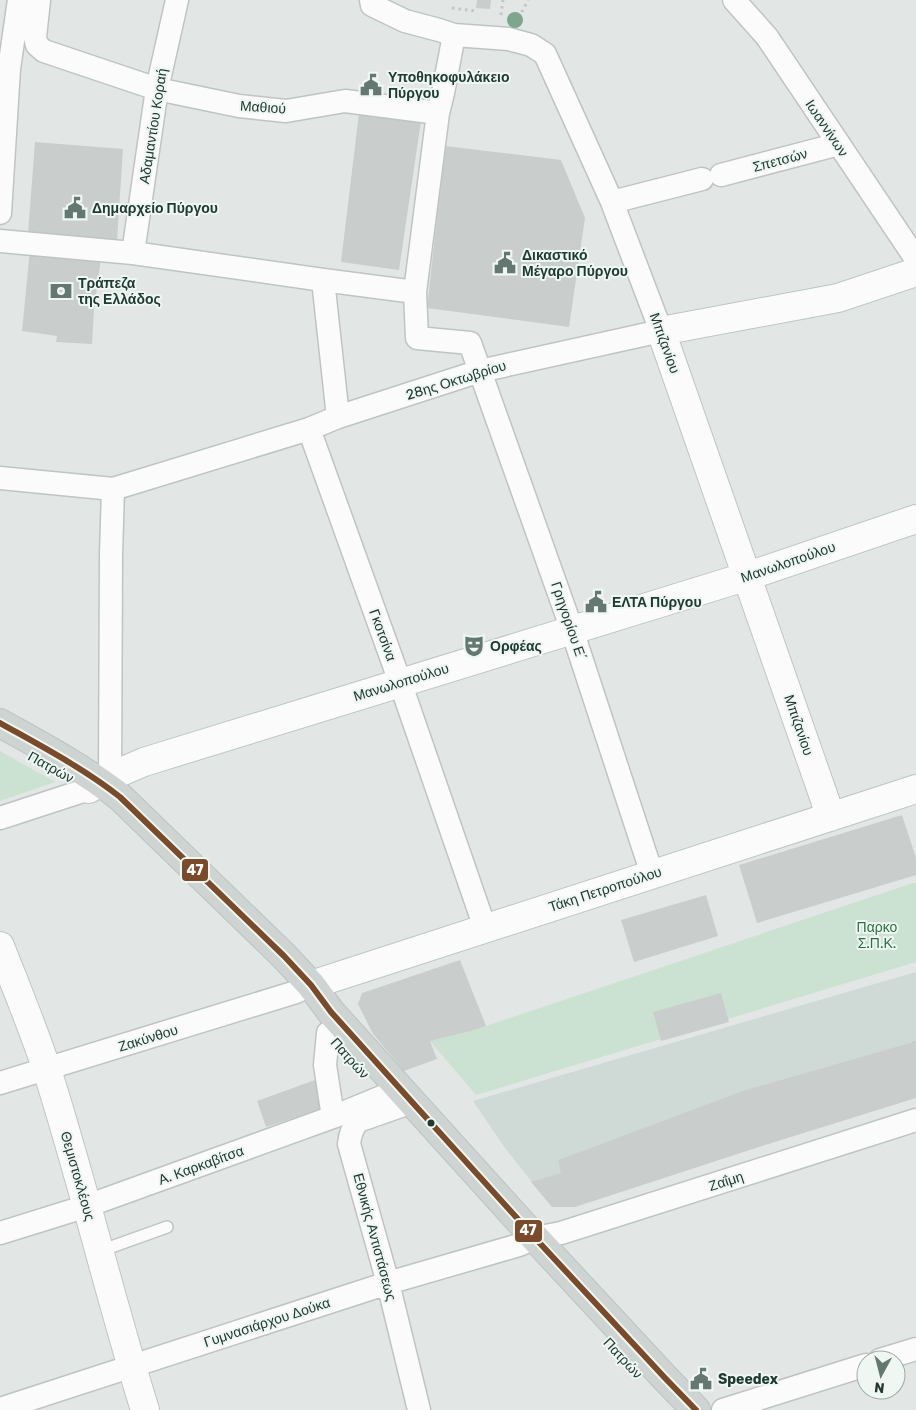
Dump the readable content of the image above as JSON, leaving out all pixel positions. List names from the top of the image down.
{
  "streets": {
    "main road": [
      "Μπιζανίου",
      "28ης Οκτωβρίου",
      "Μανωλοπούλου",
      "Πατρών",
      "Τάκη Πετροπούλου",
      "Θεμιστοκλέους"
    ],
    "street": [
      "Μαθιού",
      "Αδαμαντίου Κοραή",
      "Ιωαννίνων",
      "Σπετσών",
      "Γρηγορίου Ε΄",
      "Γκοτσίνα",
      "Ζακύνθου",
      "Α. Καρκαβίτσα",
      "Ζαΐμη",
      "Εθνικής Αντιστάσεως",
      "Γυμνασιάρχου Δούκα"
    ]
  },
  "crossings": [
    ["Μαθιού", "Αδαμαντίου Κοραή"],
    ["Ιωαννίνων", "Σπετσών"],
    ["Σπετσών", "Μπιζανίου"],
    ["Μπιζανίου", "28ης Οκτωβρίου"],
    ["Μπιζανίου", "Μανωλοπούλου"],
    ["Μπιζανίου", "Τάκη Πετροπούλου"],
    ["28ης Οκτωβρίου", "Γρηγορίου Ε΄"],
    ["28ης Οκτωβρίου", "Γκοτσίνα"],
    ["Μανωλοπούλου", "Γρηγορίου Ε΄"],
    ["Μανωλοπούλου", "Γκοτσίνα"],
    ["Μανωλοπούλου", "Πατρών"],
    ["Γρηγορίου Ε΄", "Τάκη Πετροπούλου"],
    ["Γκοτσίνα", "Τάκη Πετροπούλου"],
    ["Πατρών", "Τάκη Πετροπούλου"],
    ["Πατρών", "Ζακύνθου"],
    ["Πατρών", "Α. Καρκαβίτσα"],
    ["Πατρών", "Ζαΐμη"],
    ["Πατρών", "Εθνικής Αντιστάσεως"],
    ["Πατρών", "Γυμνασιάρχου Δούκα"],
    ["Τάκη Πετροπούλου", "Ζακύνθου"],
    ["Ζακύνθου", "Θεμιστοκλέους"],
    ["Α. Καρκαβίτσα", "Θεμιστοκλέους"],
    ["Α. Καρκαβίτσα", "Εθνικής Αντιστάσεως"],
    ["Θεμιστοκλέους", "Γυμνασιάρχου Δούκα"],
    ["Ζαΐμη", "Γυμνασιάρχου Δούκα"],
    ["Εθνικής Αντιστάσεως", "Γυμνασιάρχου Δούκα"]
  ],
  "parks": ["Παρκο Σ.Π.Κ."],
  "places": {
    "public building": [
      "Υποθηκοφυλάκειο Πύργου",
      "Δημαρχείο Πύργου",
      "Δικαστικό Μέγαρο Πύργου",
      "ΕΛΤΑ Πύργου",
      "Speedex"
    ],
    "bank": ["Τράπεζα της Ελλάδος"],
    "theatre": ["Ορφέας"]
  },
  "lines": ["transit line 47"],
  "north": "bottom"
}
